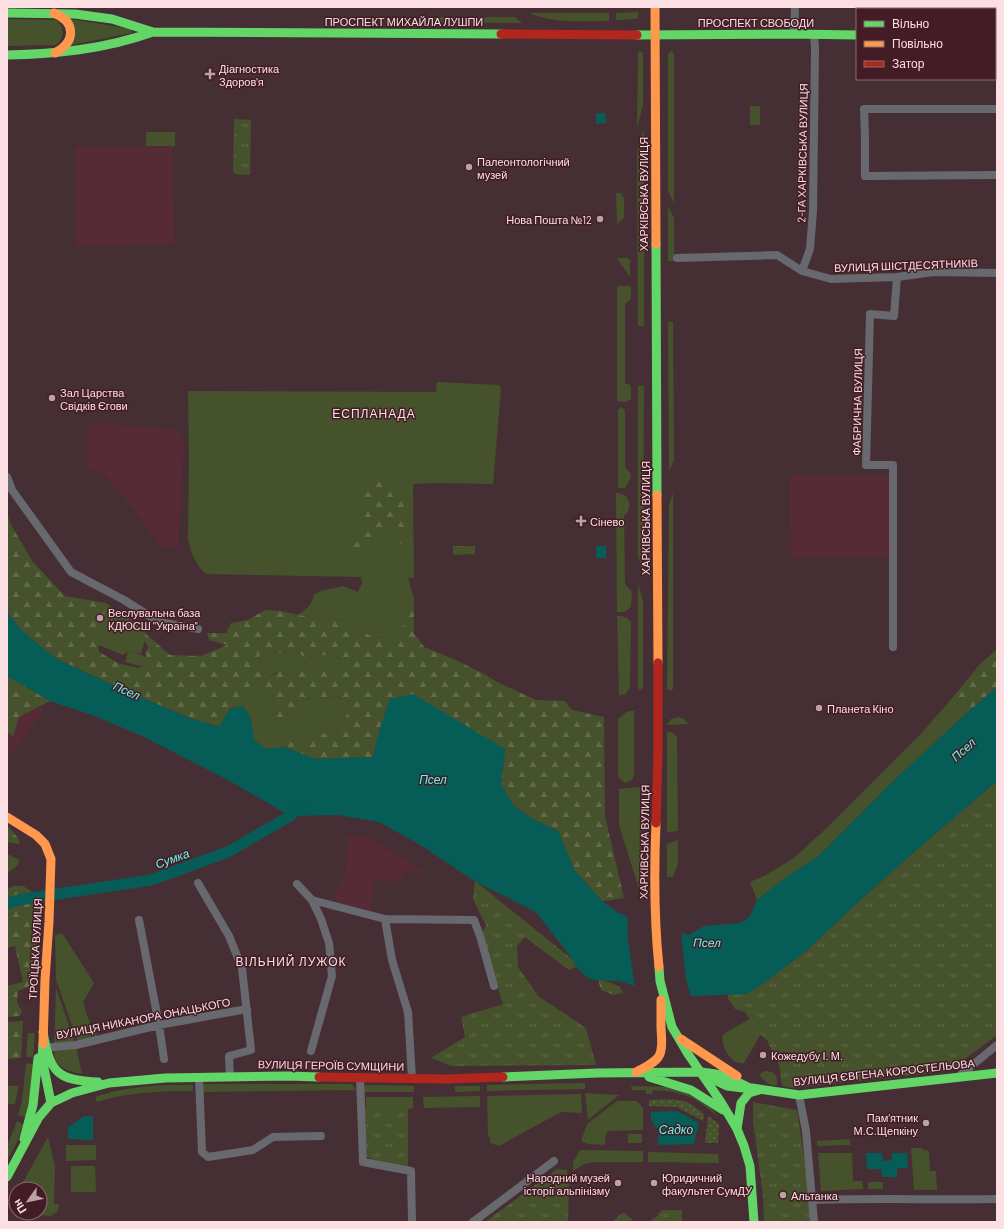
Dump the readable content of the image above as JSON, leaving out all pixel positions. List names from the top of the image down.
{
  "streets": {
    "main road": [
      "ПРОСПЕКТ МИХАЙЛА ЛУШПИ",
      "ПРОСПЕКТ СВОБОДИ",
      "ХАРКІВСЬКА ВУЛИЦЯ",
      "ТРОЇЦЬКА ВУЛИЦЯ",
      "ВУЛИЦЯ ГЕРОЇВ СУМЩИНИ",
      "ВУЛИЦЯ ЄВГЕНА КОРОСТЕЛЬОВА"
    ],
    "street": [
      "2-ГА ХАРКІВСЬКА ВУЛИЦЯ",
      "ВУЛИЦЯ ШІСТДЕСЯТНИКІВ",
      "ФАБРИЧНА ВУЛИЦЯ",
      "ВУЛИЦЯ НИКАНОРА ОНАЦЬКОГО"
    ]
  },
  "crossings": [
    ["ПРОСПЕКТ МИХАЙЛА ЛУШПИ", "ПРОСПЕКТ СВОБОДИ"],
    ["ПРОСПЕКТ МИХАЙЛА ЛУШПИ", "ХАРКІВСЬКА ВУЛИЦЯ"],
    ["ПРОСПЕКТ СВОБОДИ", "2-ГА ХАРКІВСЬКА ВУЛИЦЯ"],
    ["ПРОСПЕКТ СВОБОДИ", "ХАРКІВСЬКА ВУЛИЦЯ"],
    ["2-ГА ХАРКІВСЬКА ВУЛИЦЯ", "ВУЛИЦЯ ШІСТДЕСЯТНИКІВ"],
    ["ХАРКІВСЬКА ВУЛИЦЯ", "ВУЛИЦЯ ГЕРОЇВ СУМЩИНИ"],
    ["ХАРКІВСЬКА ВУЛИЦЯ", "ВУЛИЦЯ ЄВГЕНА КОРОСТЕЛЬОВА"],
    ["ВУЛИЦЯ ШІСТДЕСЯТНИКІВ", "ФАБРИЧНА ВУЛИЦЯ"],
    ["ВУЛИЦЯ ГЕРОЇВ СУМЩИНИ", "ВУЛИЦЯ ЄВГЕНА КОРОСТЕЛЬОВА"]
  ],
  "districts": ["ЕСПЛАНАДА", "ВІЛЬНИЙ ЛУЖОК"],
  "water": ["Псел", "Сумка", "Садко"],
  "places": {
    "health": ["Діагностика Здоров'я", "Сінево"],
    "other": [
      "Палеонтологічний музей",
      "Нова Пошта №12",
      "Зал Царства Свідків Єгови",
      "Веслувальна база КДЮСШ \"Україна\"",
      "Планета Кіно",
      "Кожедубу І. М.",
      "Пам’ятник М.С.Щепкіну",
      "Народний музей історії альпінізму",
      "Юридичний факультет СумДУ",
      "Альтанка"
    ]
  },
  "legend": ["Вільно", "Повільно", "Затор"],
  "north": "bottom left"
}
